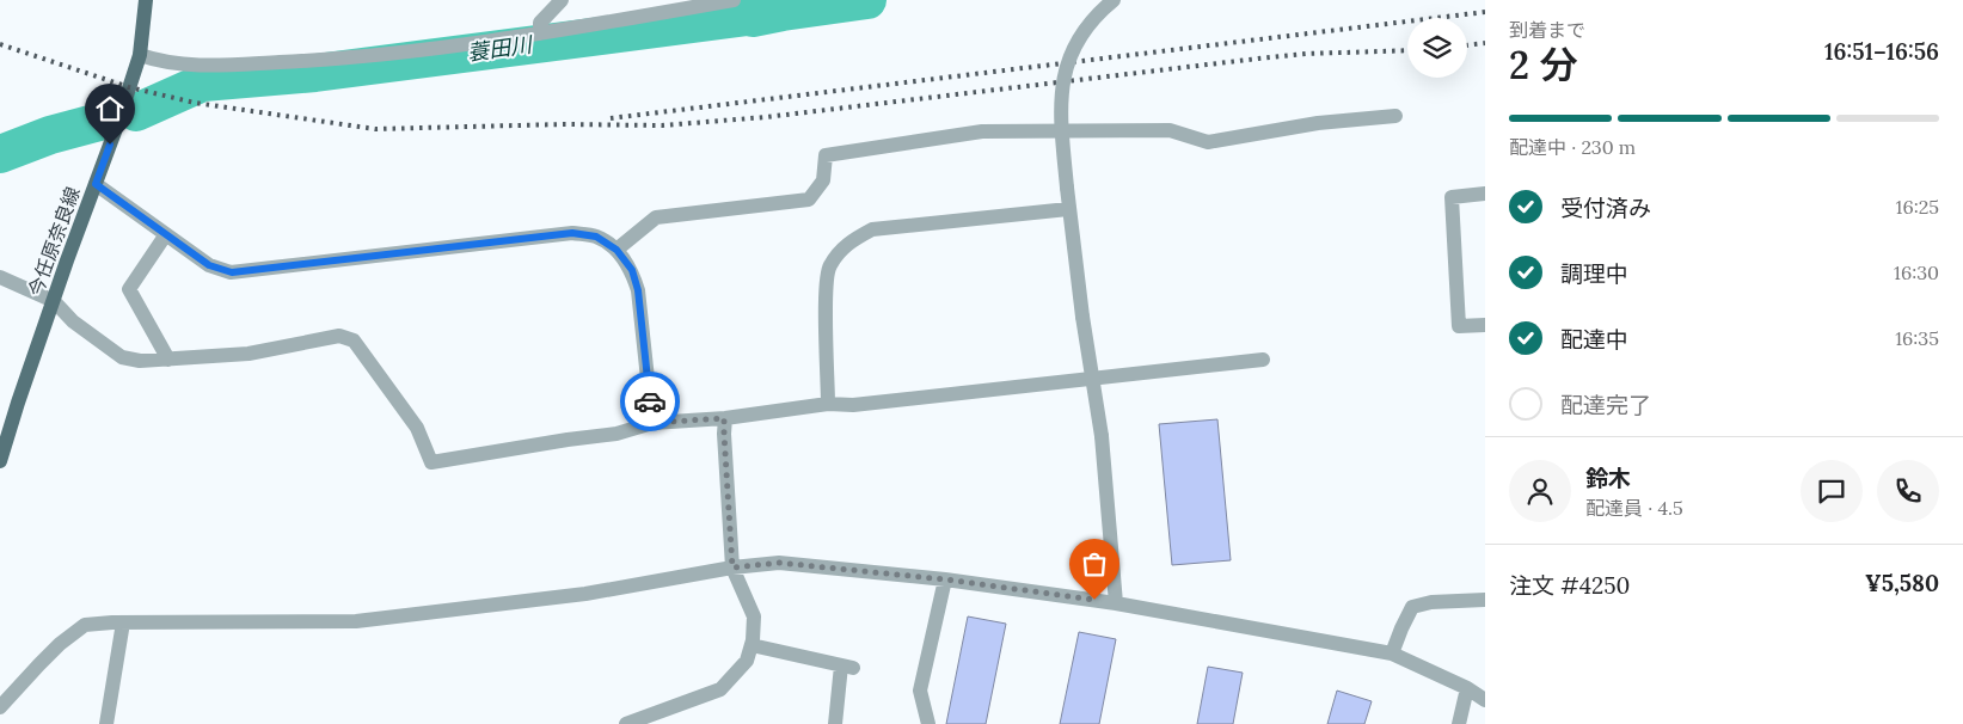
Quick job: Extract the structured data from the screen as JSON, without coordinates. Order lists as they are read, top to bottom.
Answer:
{
  "streets": {
    "main road": ["今任原奈良線"]
  },
  "water": ["蓑田川"],
  "page": {
    "heading": ["2 分", "到着まで", "16:51–16:56"],
    "panel": [
      "鈴木",
      "配達員 · 4.5",
      "注文 #4250",
      "¥5,580"
    ],
    "bar": "配達中 · 230 m",
    "list": [
      ["受付済み", "16:25"],
      ["調理中", "16:30"],
      ["配達中", "16:35"],
      "配達完了"
    ]
  }
}
